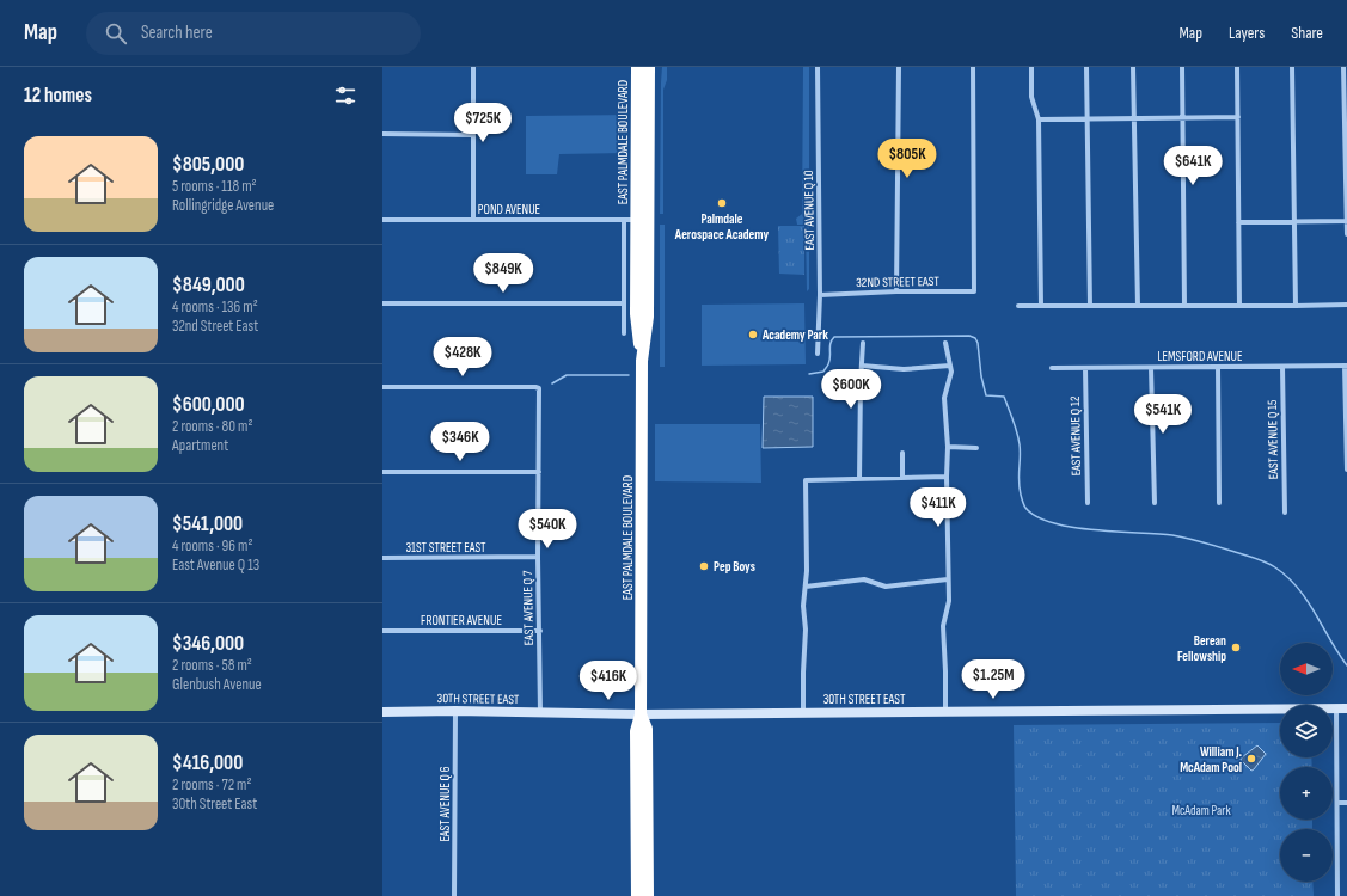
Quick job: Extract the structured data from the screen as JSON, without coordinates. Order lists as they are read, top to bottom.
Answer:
{
  "streets": {
    "highway": ["EAST PALMDALE BOULEVARD"],
    "street": [
      "POND AVENUE",
      "EAST AVENUE Q 10",
      "32ND STREET EAST",
      "LEMSFORD AVENUE",
      "EAST AVENUE Q 12",
      "EAST AVENUE Q 15",
      "31ST STREET EAST",
      "EAST AVENUE Q 7",
      "FRONTIER AVENUE",
      "30TH STREET EAST",
      "EAST AVENUE Q 6"
    ]
  },
  "crossings": [
    ["EAST PALMDALE BOULEVARD", "POND AVENUE"],
    ["EAST PALMDALE BOULEVARD", "30TH STREET EAST"],
    ["EAST AVENUE Q 10", "32ND STREET EAST"],
    ["LEMSFORD AVENUE", "EAST AVENUE Q 12"],
    ["LEMSFORD AVENUE", "EAST AVENUE Q 15"],
    ["31ST STREET EAST", "EAST AVENUE Q 7"],
    ["EAST AVENUE Q 7", "FRONTIER AVENUE"],
    ["EAST AVENUE Q 7", "30TH STREET EAST"],
    ["30TH STREET EAST", "EAST AVENUE Q 6"]
  ],
  "parks": ["McAdam Park"],
  "places": [
    "Palmdale Aerospace Academy",
    "Academy Park",
    "Pep Boys",
    "Berean Fellowship",
    "William J. McAdam Pool"
  ],
  "north": "left",
  "page": {
    "header": "Map",
    "search": "Search here",
    "nav": ["Map", "Layers", "Share"],
    "heading": "12 homes",
    "price": [
      "$725K",
      "$805K",
      "$641K",
      "$849K",
      "$428K",
      "$600K",
      "$541K",
      "$346K",
      "$411K",
      "$540K",
      "$1.25M",
      "$416K"
    ],
    "list": [
      {
        "name": "$805,000",
        "note": "5 rooms · 118 m² · Rollingridge Avenue"
      },
      {
        "name": "$849,000",
        "note": "4 rooms · 136 m² · 32nd Street East"
      },
      {
        "name": "$600,000",
        "note": "2 rooms · 80 m² · Apartment"
      },
      {
        "name": "$541,000",
        "note": "4 rooms · 96 m² · East Avenue Q 13"
      },
      {
        "name": "$346,000",
        "note": "2 rooms · 58 m² · Glenbush Avenue"
      },
      {
        "name": "$416,000",
        "note": "2 rooms · 72 m² · 30th Street East"
      }
    ],
    "map_buttons": ["+", "−"]
  }
}
